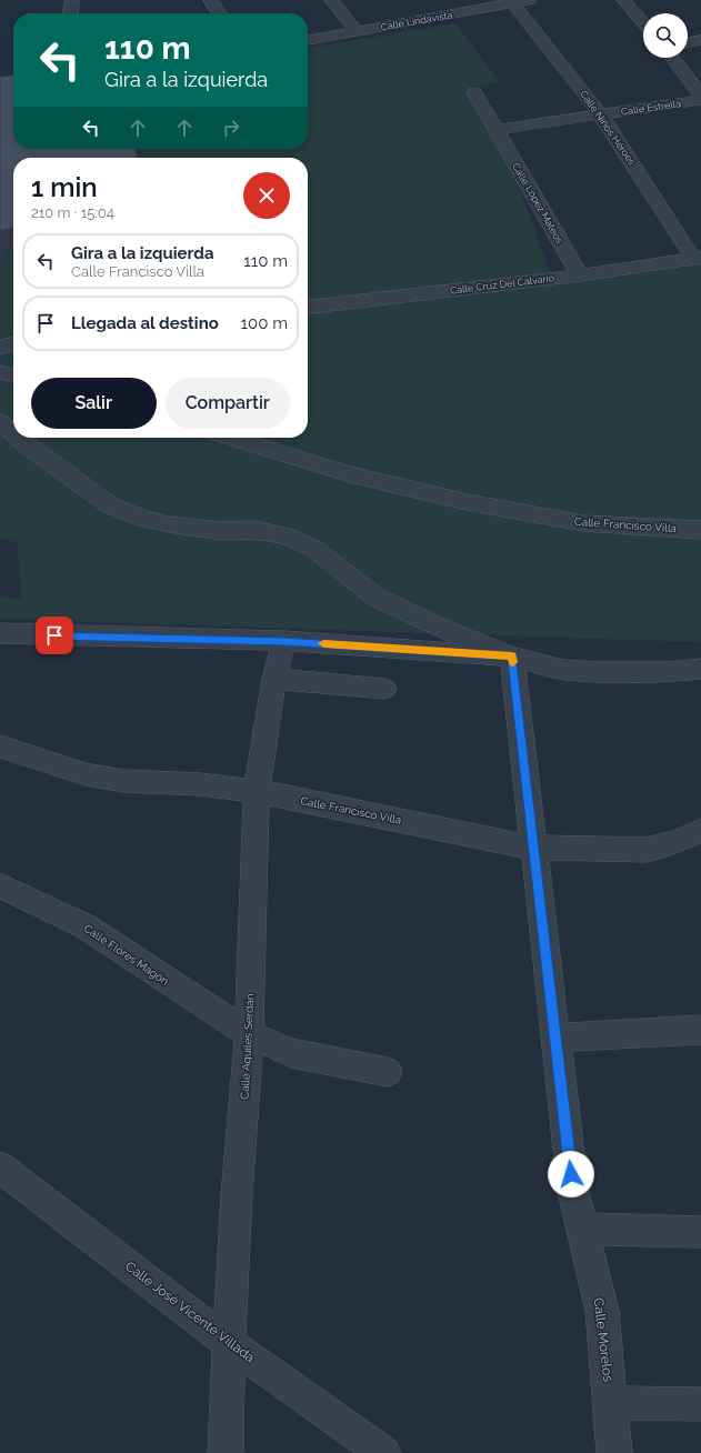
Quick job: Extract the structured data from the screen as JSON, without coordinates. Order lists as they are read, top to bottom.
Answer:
{
  "streets": {
    "street": [
      "Calle Lindavista",
      "Calle Estrella",
      "Calle Niños Héroes",
      "Calle López Mateos",
      "Calle Cruz Del Calvario",
      "Calle Francisco Villa",
      "Calle Flores Magón",
      "Calle Aquiles Serdán",
      "Calle José Vicente Villada",
      "Calle Morelos"
    ]
  },
  "crossings": [
    ["Calle Lindavista", "Calle Niños Héroes"],
    ["Calle Estrella", "Calle Niños Héroes"],
    ["Calle Estrella", "Calle López Mateos"],
    ["Calle Niños Héroes", "Calle Cruz Del Calvario"],
    ["Calle López Mateos", "Calle Cruz Del Calvario"],
    ["Calle Francisco Villa", "Calle Aquiles Serdán"],
    ["Calle Francisco Villa", "Calle Morelos"],
    ["Calle Flores Magón", "Calle Aquiles Serdán"],
    ["Calle Aquiles Serdán", "Calle José Vicente Villada"]
  ],
  "page": {
    "turn": ["110 m", "Gira a la izquierda"],
    "heading": ["1 min", "210 m · 15:04"],
    "list": [
      {
        "name": "Gira a la izquierda",
        "note": "Calle Francisco Villa",
        "value": "110 m"
      },
      {
        "name": "Llegada al destino",
        "value": "100 m"
      }
    ],
    "buttons": ["Salir", "Compartir"]
  }
}
